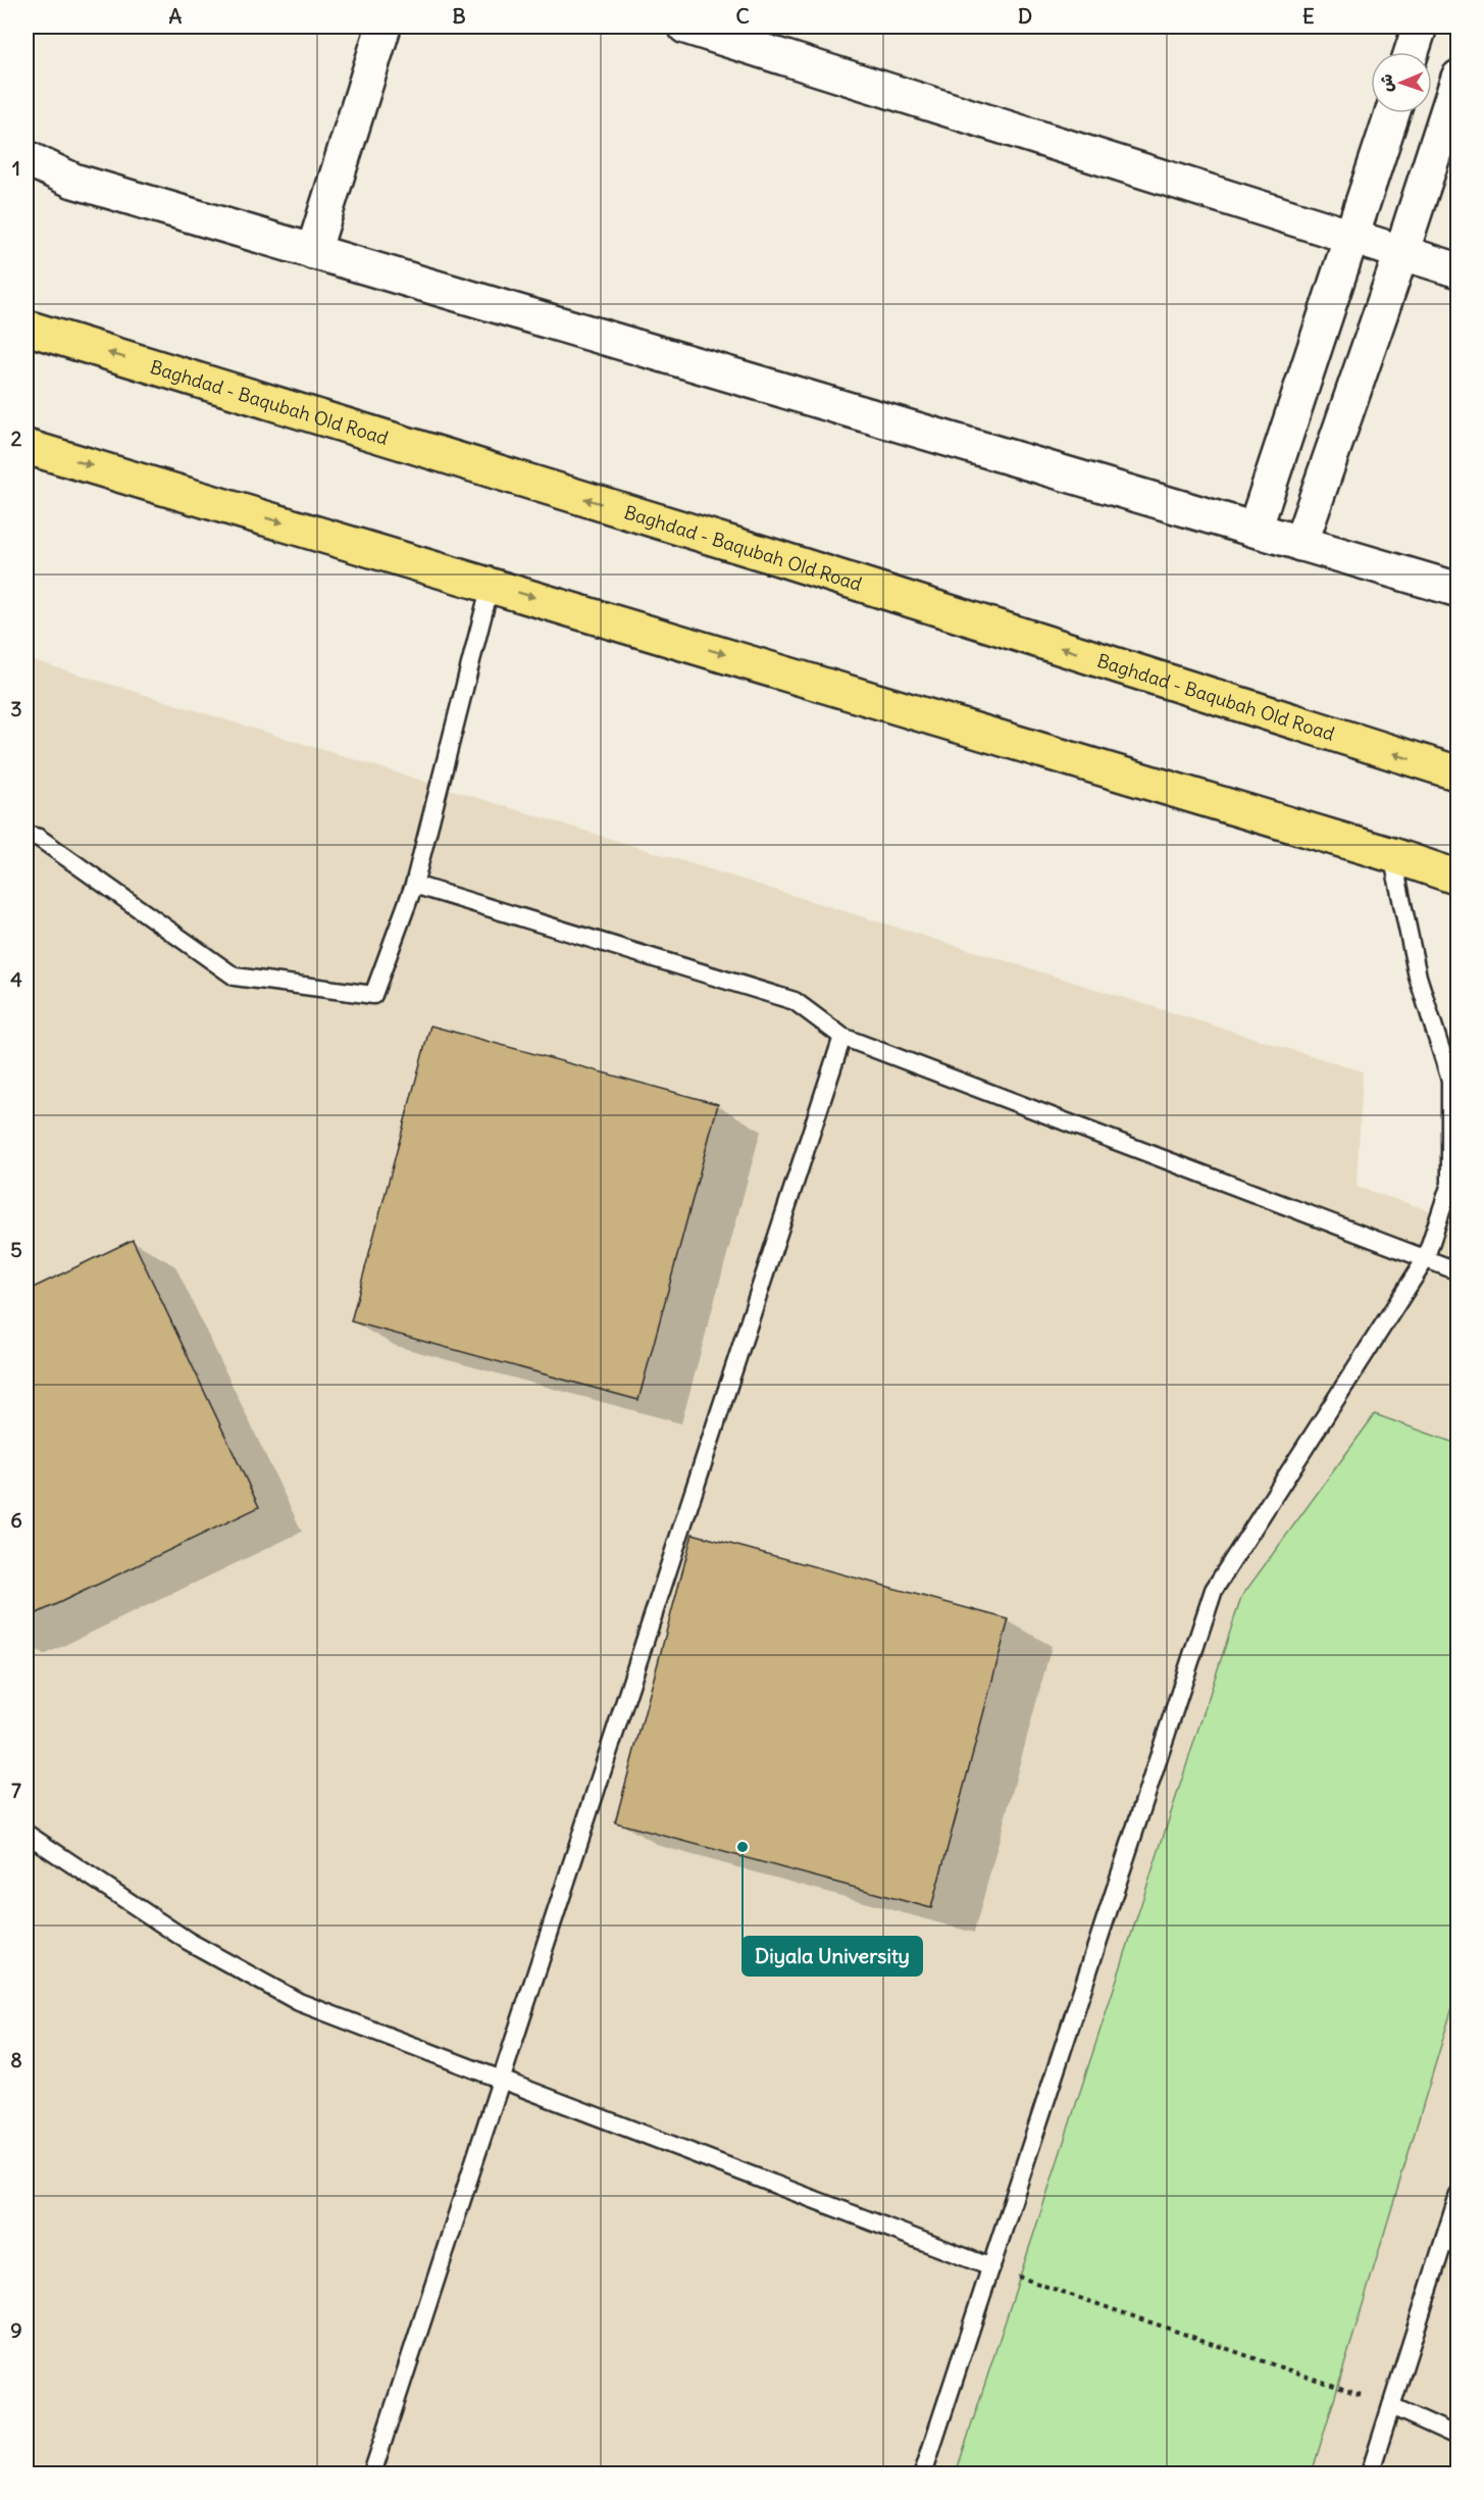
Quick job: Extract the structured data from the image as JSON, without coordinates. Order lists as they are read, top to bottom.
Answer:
{
  "streets": {
    "highway": ["Baghdad - Baqubah Old Road"]
  },
  "places": ["Diyala University"],
  "north": "left",
  "grid": {
    "columns": [
      "A",
      "B",
      "C",
      "D",
      "E"
    ],
    "rows": [
      "1",
      "2",
      "3",
      "4",
      "5",
      "6",
      "7",
      "8",
      "9"
    ]
  }
}
